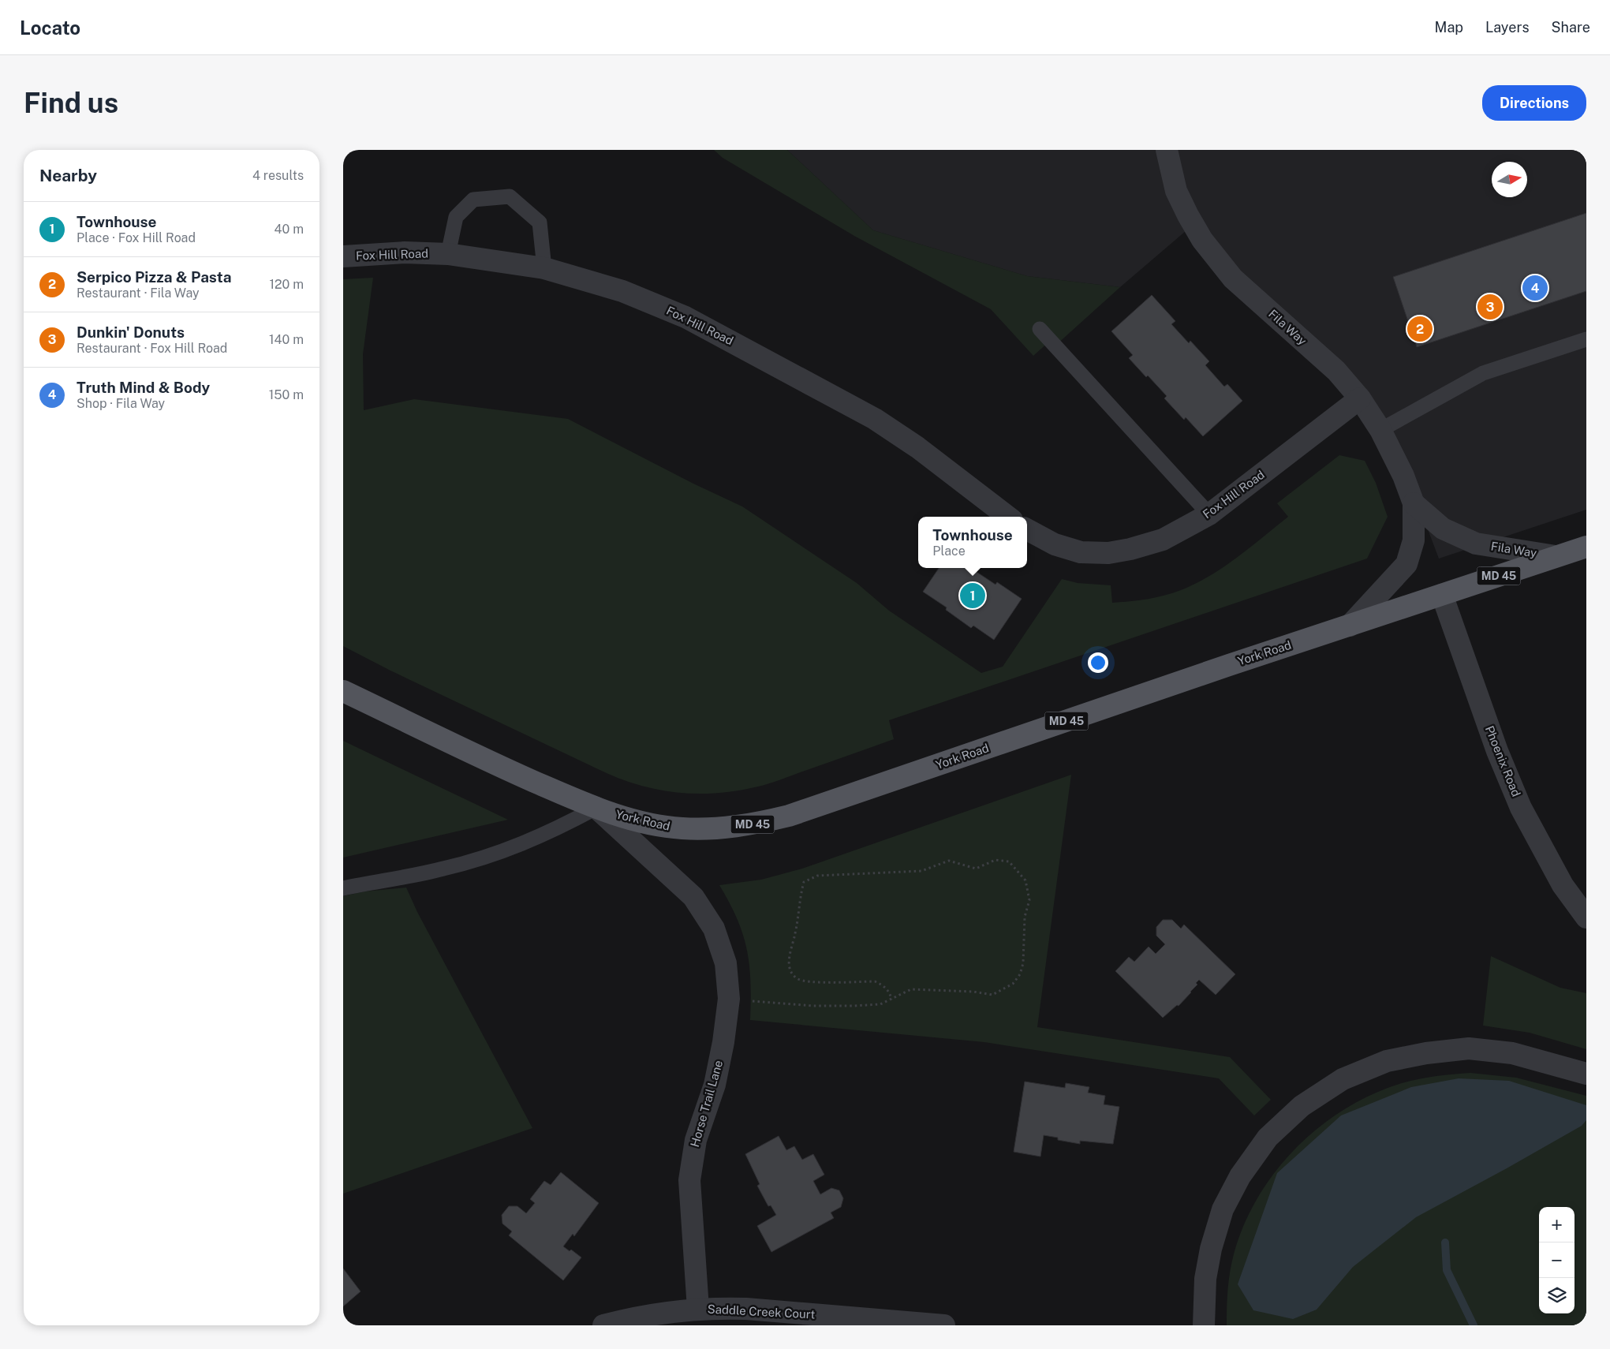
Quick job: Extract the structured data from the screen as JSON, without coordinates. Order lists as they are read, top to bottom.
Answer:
{
  "streets": {
    "main road": ["MD 45", "York Road"],
    "street": [
      "Fox Hill Road",
      "Fila Way",
      "Phoenix Road",
      "Horse Trail Lane",
      "Saddle Creek Court"
    ]
  },
  "crossings": [
    ["Fox Hill Road", "Fila Way"],
    ["Fila Way", "York Road"],
    ["York Road", "Phoenix Road"],
    ["York Road", "Horse Trail Lane"],
    ["Horse Trail Lane", "Saddle Creek Court"]
  ],
  "north": "right",
  "page": {
    "header": "Locato",
    "nav": ["Map", "Layers", "Share"],
    "buttons": "Directions",
    "title": "Find us",
    "heading": ["Nearby", "4 results"],
    "list": [
      {
        "mark": "1",
        "name": "Townhouse",
        "note": "Place · Fox Hill Road",
        "value": "40 m"
      },
      {
        "mark": "2",
        "name": "Serpico Pizza & Pasta",
        "note": "Restaurant · Fila Way",
        "value": "120 m"
      },
      {
        "mark": "3",
        "name": "Dunkin' Donuts",
        "note": "Restaurant · Fox Hill Road",
        "value": "140 m"
      },
      {
        "mark": "4",
        "name": "Truth Mind & Body",
        "note": "Shop · Fila Way",
        "value": "150 m"
      }
    ],
    "pins": [
      "4",
      "3",
      "2",
      "1"
    ],
    "popup": ["Townhouse", "Place"],
    "map_buttons": ["+", "−"]
  }
}
